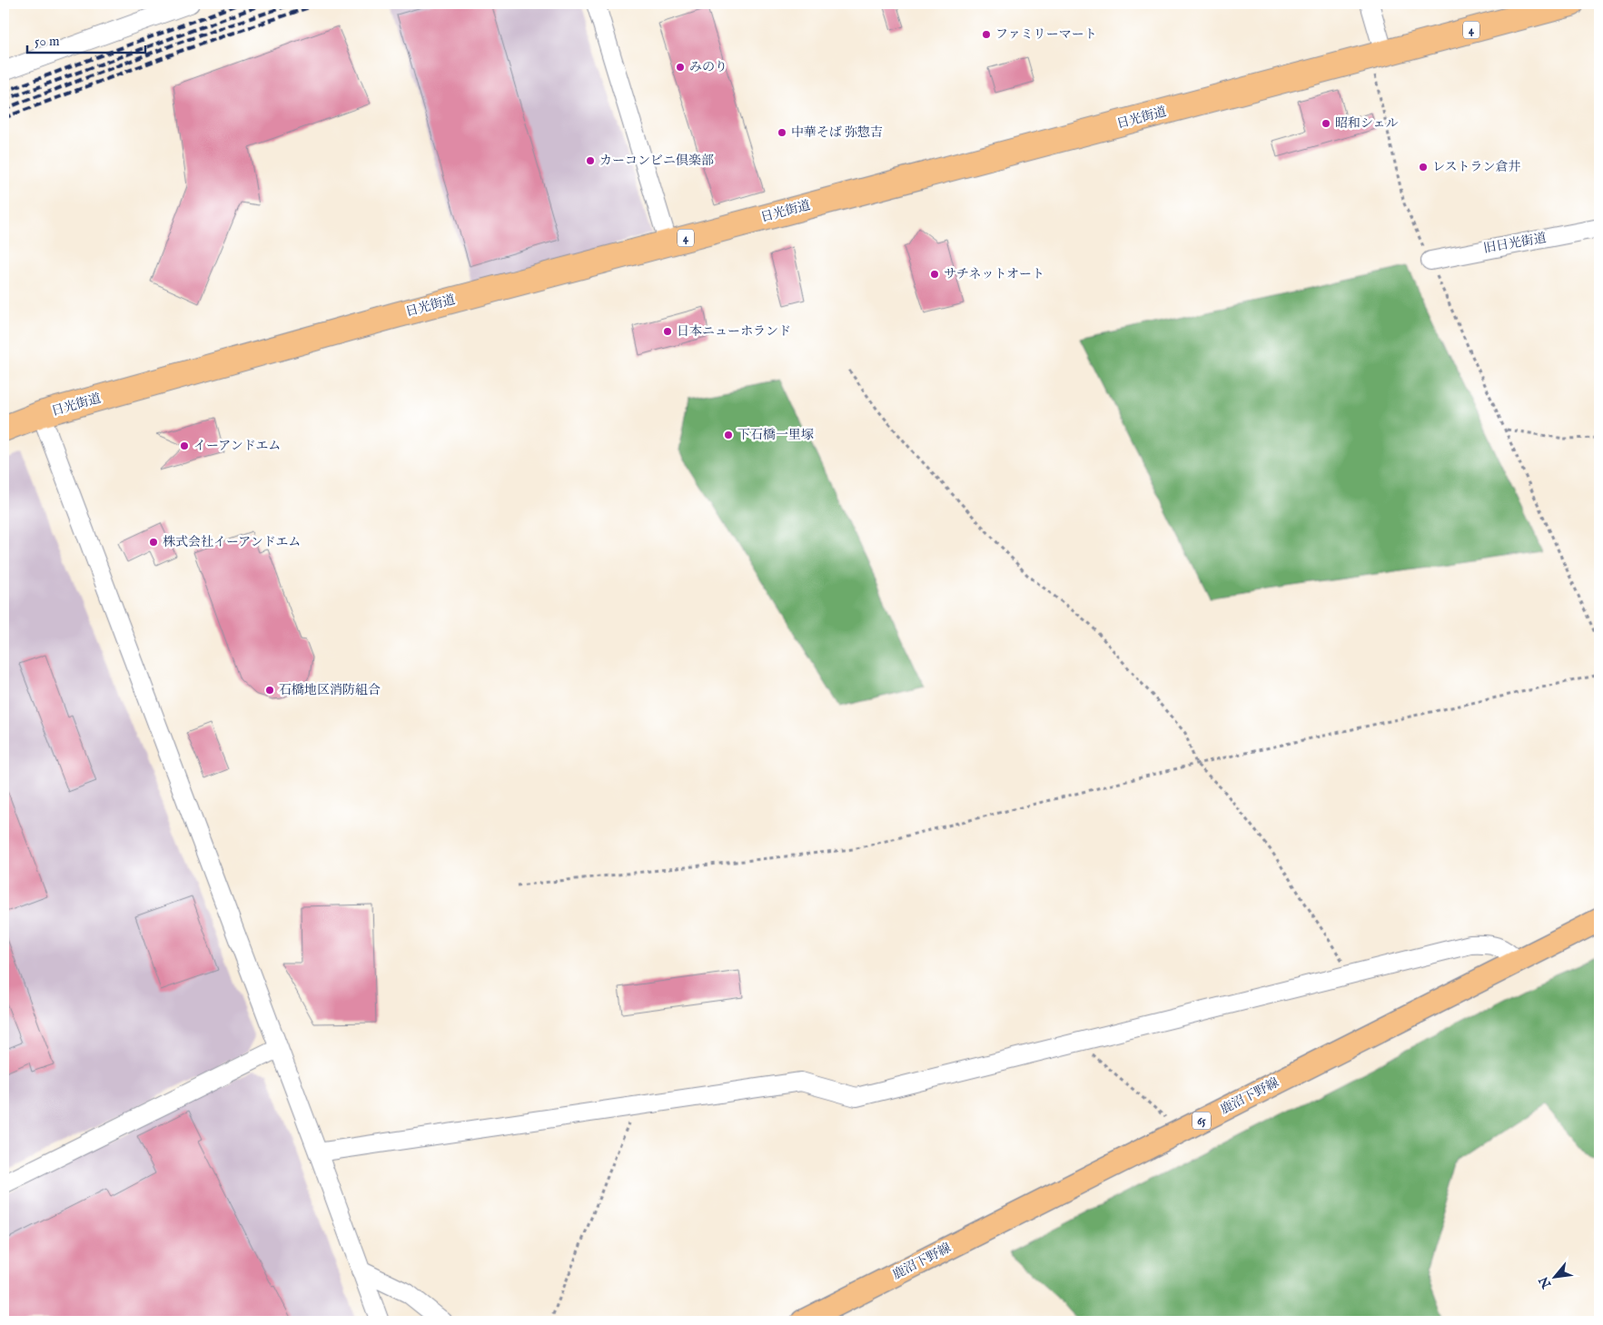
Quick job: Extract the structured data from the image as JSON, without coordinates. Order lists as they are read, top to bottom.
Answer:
{
  "streets": {
    "highway": ["4", "日光街道"],
    "main road": ["鹿沼下野線", "65"],
    "street": ["旧日光街道"]
  },
  "places": [
    "ファミリーマート",
    "みのり",
    "昭和シェル",
    "中華そば 弥惣吉",
    "カーコンビニ倶楽部",
    "レストラン倉井",
    "サチネットオート",
    "日本ニューホランド",
    "下石橋一里塚",
    "イーアンドエム",
    "株式会社イーアンドエム",
    "石橋地区消防組合"
  ],
  "scale_bar": "50 m",
  "north": "bottom left"
}
